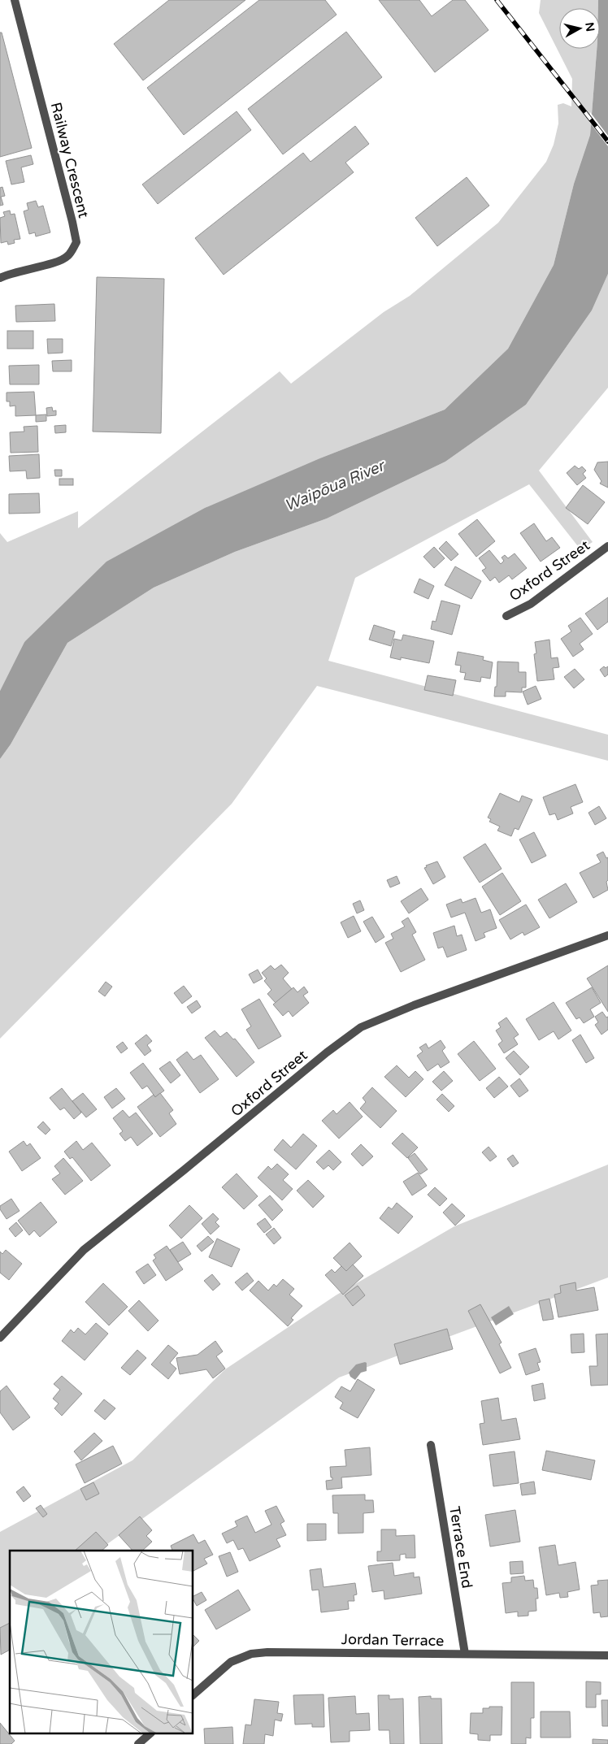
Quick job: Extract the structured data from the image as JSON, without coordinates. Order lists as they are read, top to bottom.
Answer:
{
  "streets": {
    "street": [
      "Railway Crescent",
      "Oxford Street",
      "Terrace End",
      "Jordan Terrace"
    ]
  },
  "crossings": [
    ["Terrace End", "Jordan Terrace"]
  ],
  "water": ["Waipōua River"],
  "north": "right"
}
